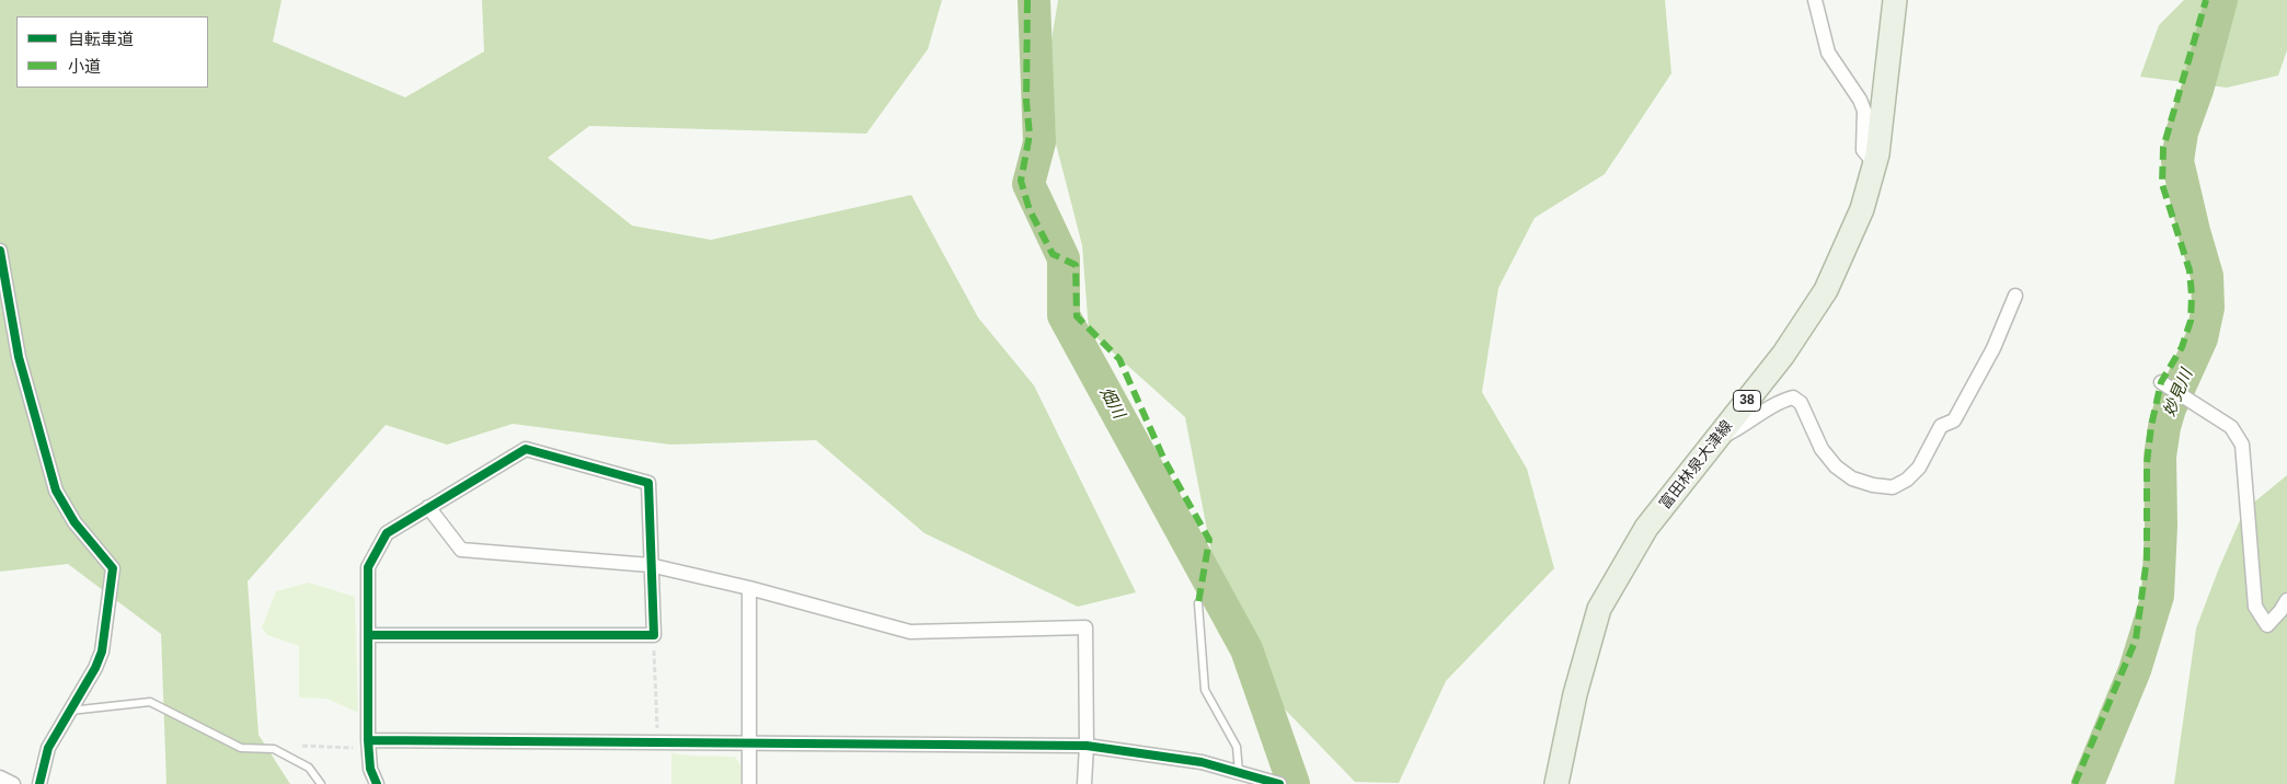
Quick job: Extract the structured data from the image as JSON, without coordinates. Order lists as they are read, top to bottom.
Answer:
{
  "streets": {
    "main road": ["38", "富田林泉大津線"]
  },
  "water": ["妙見川", "畑川"],
  "legend": ["自転車道", "小道"]
}
